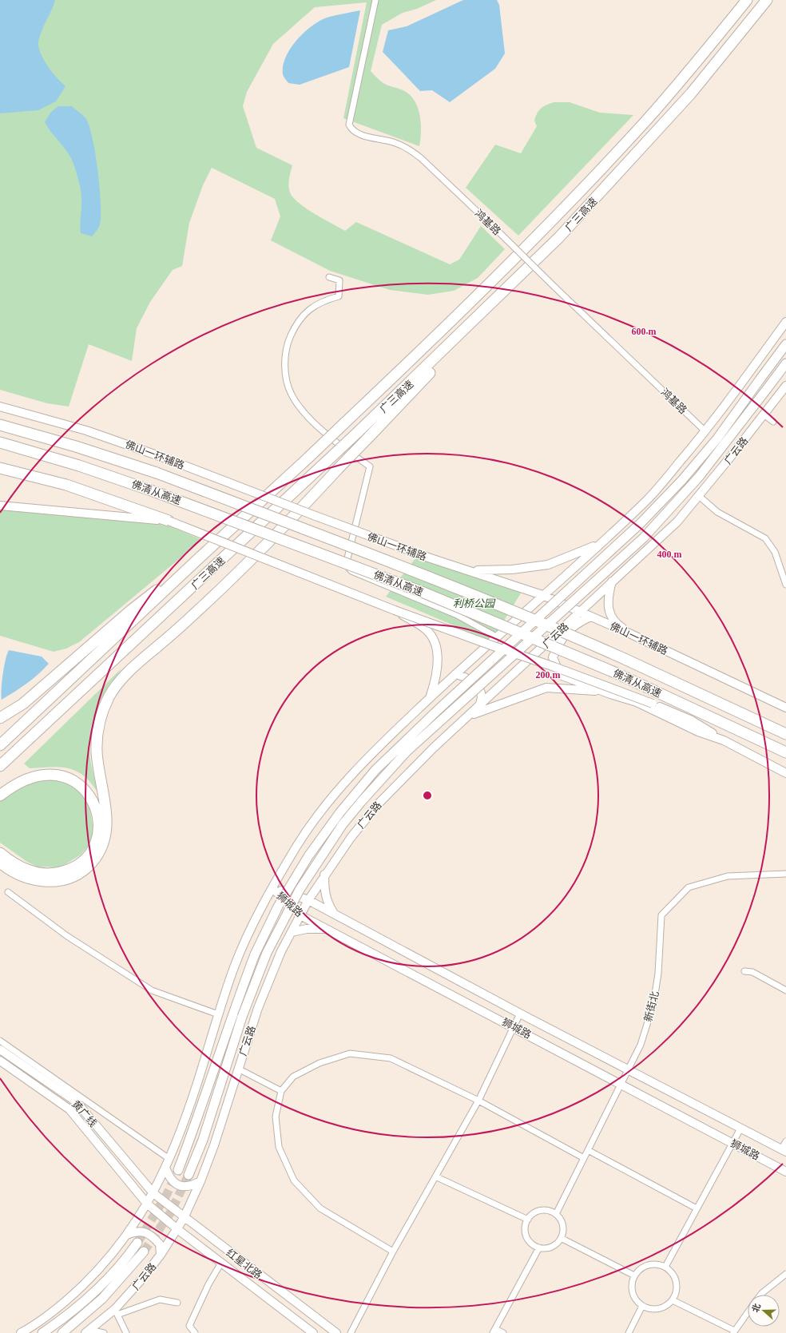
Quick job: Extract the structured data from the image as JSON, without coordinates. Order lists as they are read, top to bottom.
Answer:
{
  "streets": {
    "highway": ["广三高速", "佛清从高速"],
    "main road": [
      "广云路",
      "佛山一环辅路",
      "狮城路",
      "黄广线",
      "红星北路"
    ],
    "street": ["鸿基路", "新街北"]
  },
  "crossings": [
    ["广云路", "佛山一环辅路"],
    ["广云路", "狮城路"],
    ["广云路", "红星北路"],
    ["狮城路", "新街北"],
    ["黄广线", "红星北路"]
  ],
  "parks": ["利桥公园"],
  "north": "left",
  "rings": ["600 m", "400 m", "200 m"]
}
